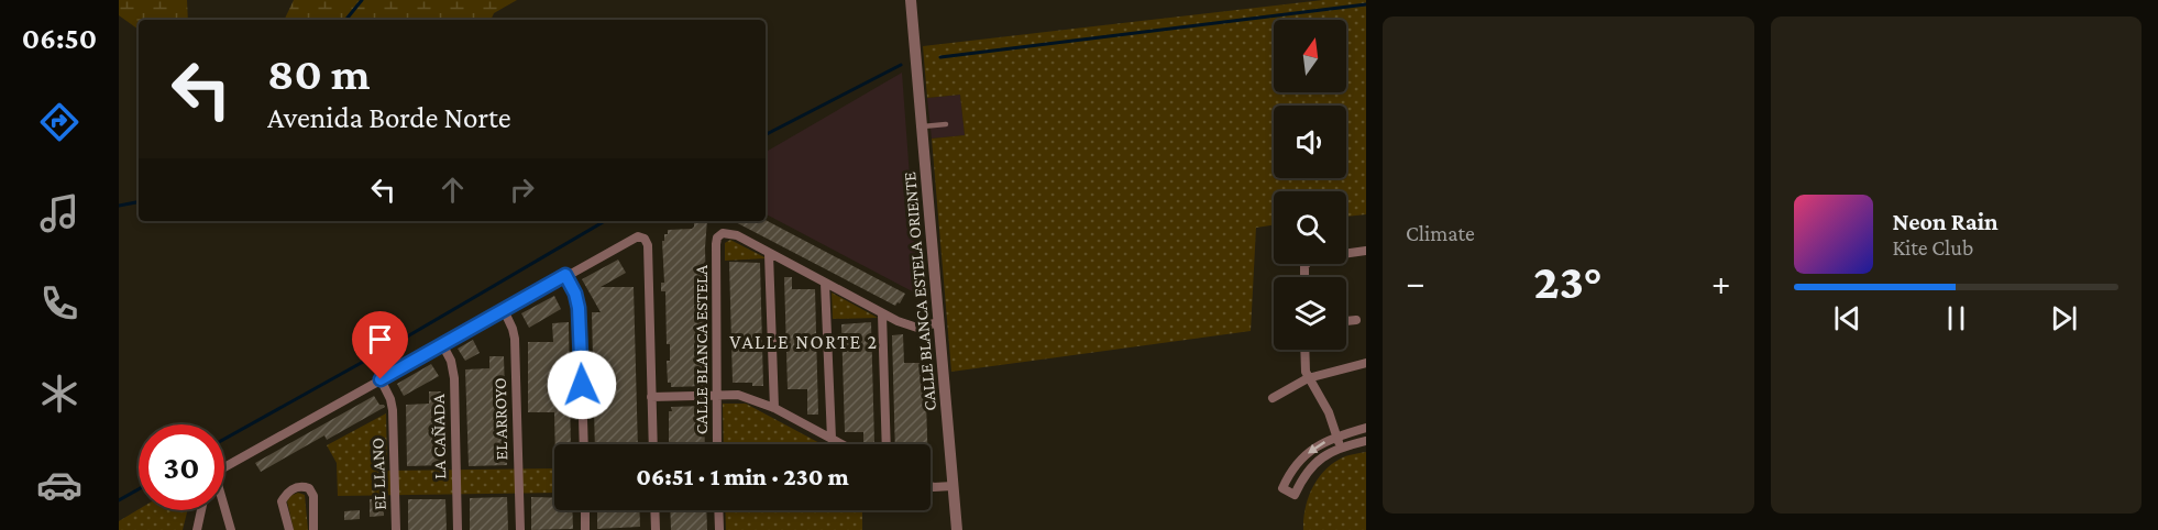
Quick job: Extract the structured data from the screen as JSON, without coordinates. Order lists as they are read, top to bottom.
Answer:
{
  "streets": {
    "street": [
      "CALLE BLANCA ESTELA ORIENTE",
      "CALLE BLANCA ESTELA",
      "EL ARROYO",
      "LA CAÑADA",
      "EL LLANO"
    ]
  },
  "districts": ["VALLE NORTE 2"],
  "north": "top",
  "page": {
    "tabs": "06:50",
    "tile": "Climate",
    "turn": ["80 m", "Avenida Borde Norte"],
    "song": ["Neon Rain", "Kite Club"],
    "heat": ["−", "23°", "+"],
    "limit": "30",
    "trip": "06:51 · 1 min · 230 m"
  }
}
